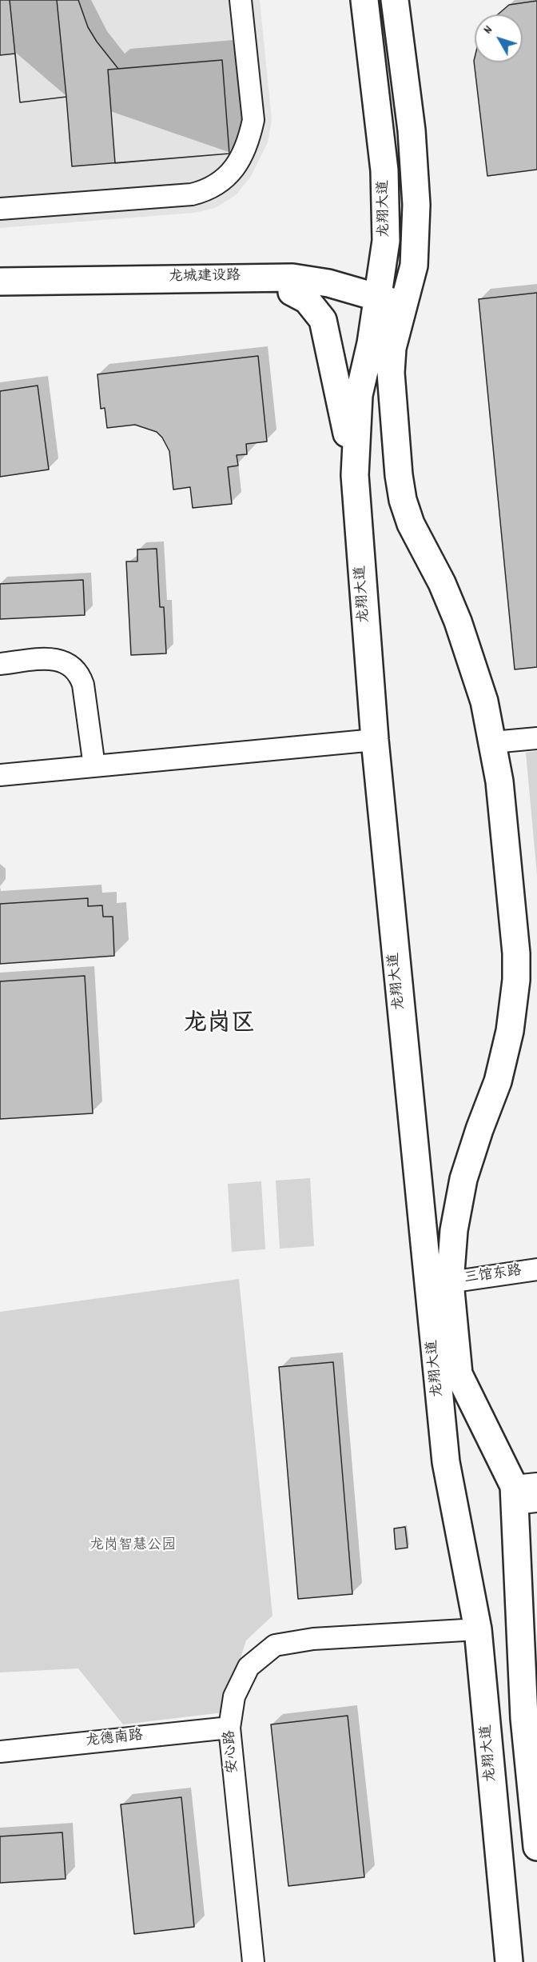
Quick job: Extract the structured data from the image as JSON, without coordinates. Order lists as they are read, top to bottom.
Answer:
{
  "streets": {
    "main road": ["龙翔大道", "龙城建设路"],
    "street": ["三馆东路", "龙德南路", "安心路"]
  },
  "crossings": [
    ["龙翔大道", "龙城建设路"],
    ["龙翔大道", "三馆东路"],
    ["龙翔大道", "安心路"],
    ["龙德南路", "安心路"]
  ],
  "districts": ["龙岗区"],
  "parks": ["龙岗智慧公园"],
  "north": "top left"
}
